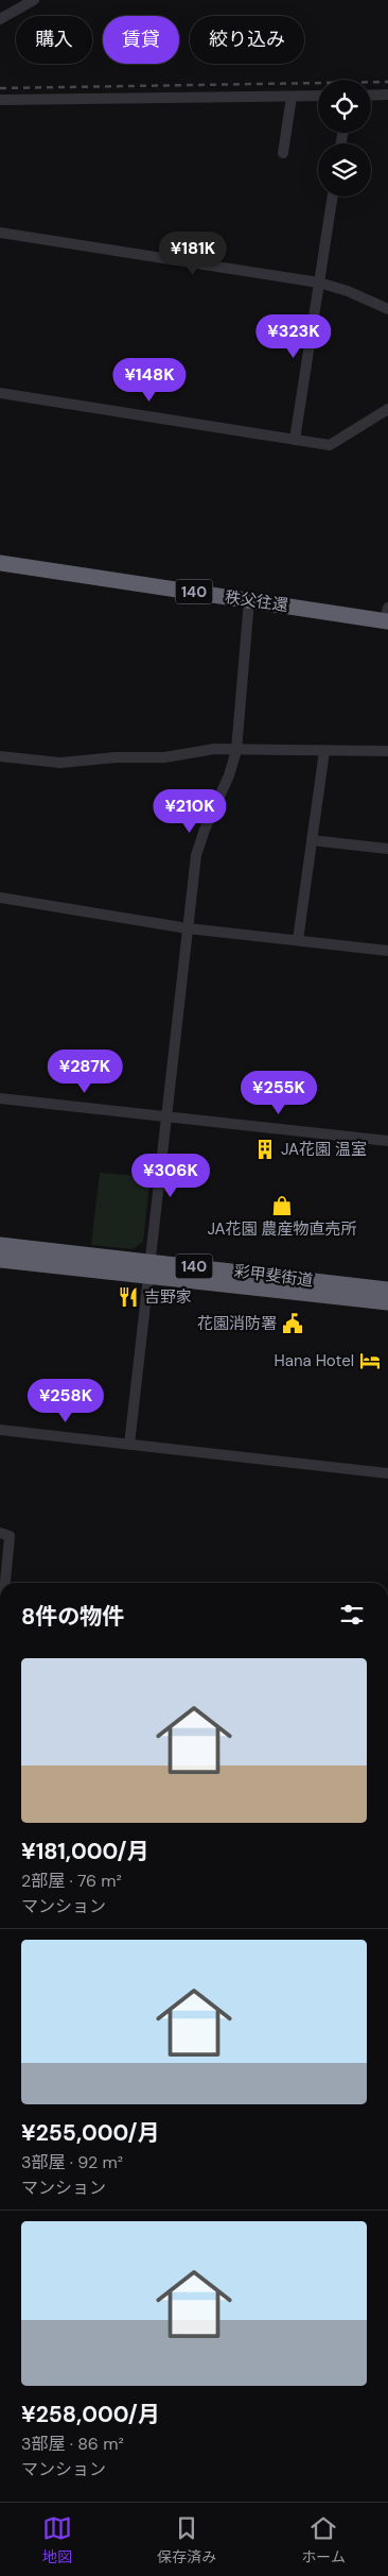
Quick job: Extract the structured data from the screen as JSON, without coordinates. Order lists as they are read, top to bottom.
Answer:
{
  "streets": {
    "highway": ["140", "秩父往還", "彩甲斐街道"]
  },
  "places": {
    "building": ["JA花園 温室"],
    "shop": ["JA花園 農産物直売所"],
    "restaurant": ["吉野家"],
    "public building": ["花園消防署"],
    "hotel": ["Hana Hotel"]
  },
  "page": {
    "chip": ["購入", "賃貸", "絞り込み"],
    "price": [
      "¥181K",
      "¥323K",
      "¥148K",
      "¥210K",
      "¥287K",
      "¥255K",
      "¥306K",
      "¥258K"
    ],
    "heading": "8件の物件",
    "list": [
      {
        "name": "¥181,000/月",
        "note": "2部屋 · 76 m² · マンション"
      },
      {
        "name": "¥255,000/月",
        "note": "3部屋 · 92 m² · マンション"
      },
      {
        "name": "¥258,000/月",
        "note": "3部屋 · 86 m² · マンション"
      }
    ],
    "tabs": ["地図", "保存済み", "ホーム"]
  }
}
